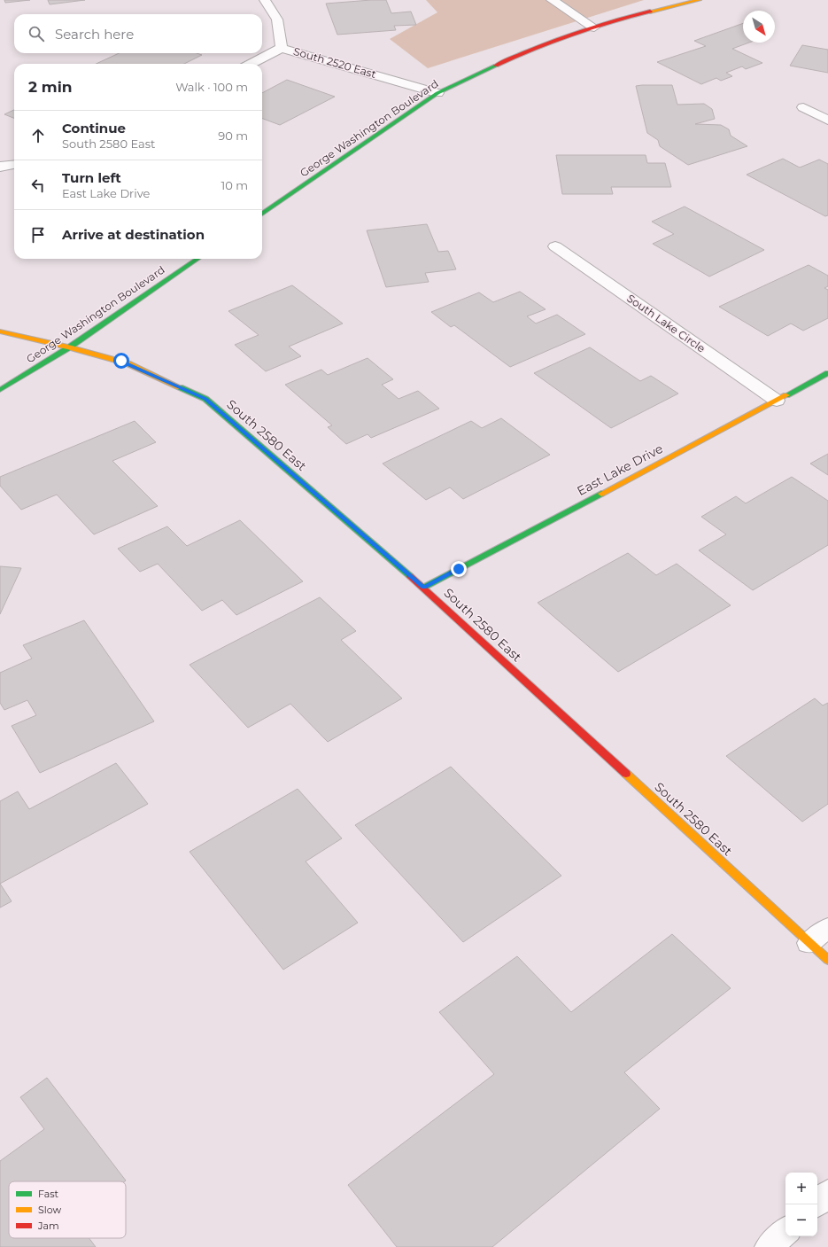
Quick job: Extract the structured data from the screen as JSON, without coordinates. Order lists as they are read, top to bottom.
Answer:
{
  "streets": {
    "street": [
      "South 2520 East",
      "George Washington Boulevard",
      "South Lake Circle",
      "South 2580 East",
      "East Lake Drive"
    ]
  },
  "crossings": [
    ["South 2520 East", "George Washington Boulevard"],
    ["George Washington Boulevard", "South 2580 East"],
    ["South Lake Circle", "East Lake Drive"],
    ["South 2580 East", "East Lake Drive"]
  ],
  "legend": ["Fast", "Slow", "Jam"],
  "north": "bottom right",
  "page": {
    "search": "Search here",
    "heading": ["2 min", "Walk · 100 m"],
    "list": [
      ["Continue", "South 2580 East", "90 m"],
      ["Turn left", "East Lake Drive", "10 m"],
      "Arrive at destination"
    ],
    "map_buttons": ["+", "−"]
  }
}
